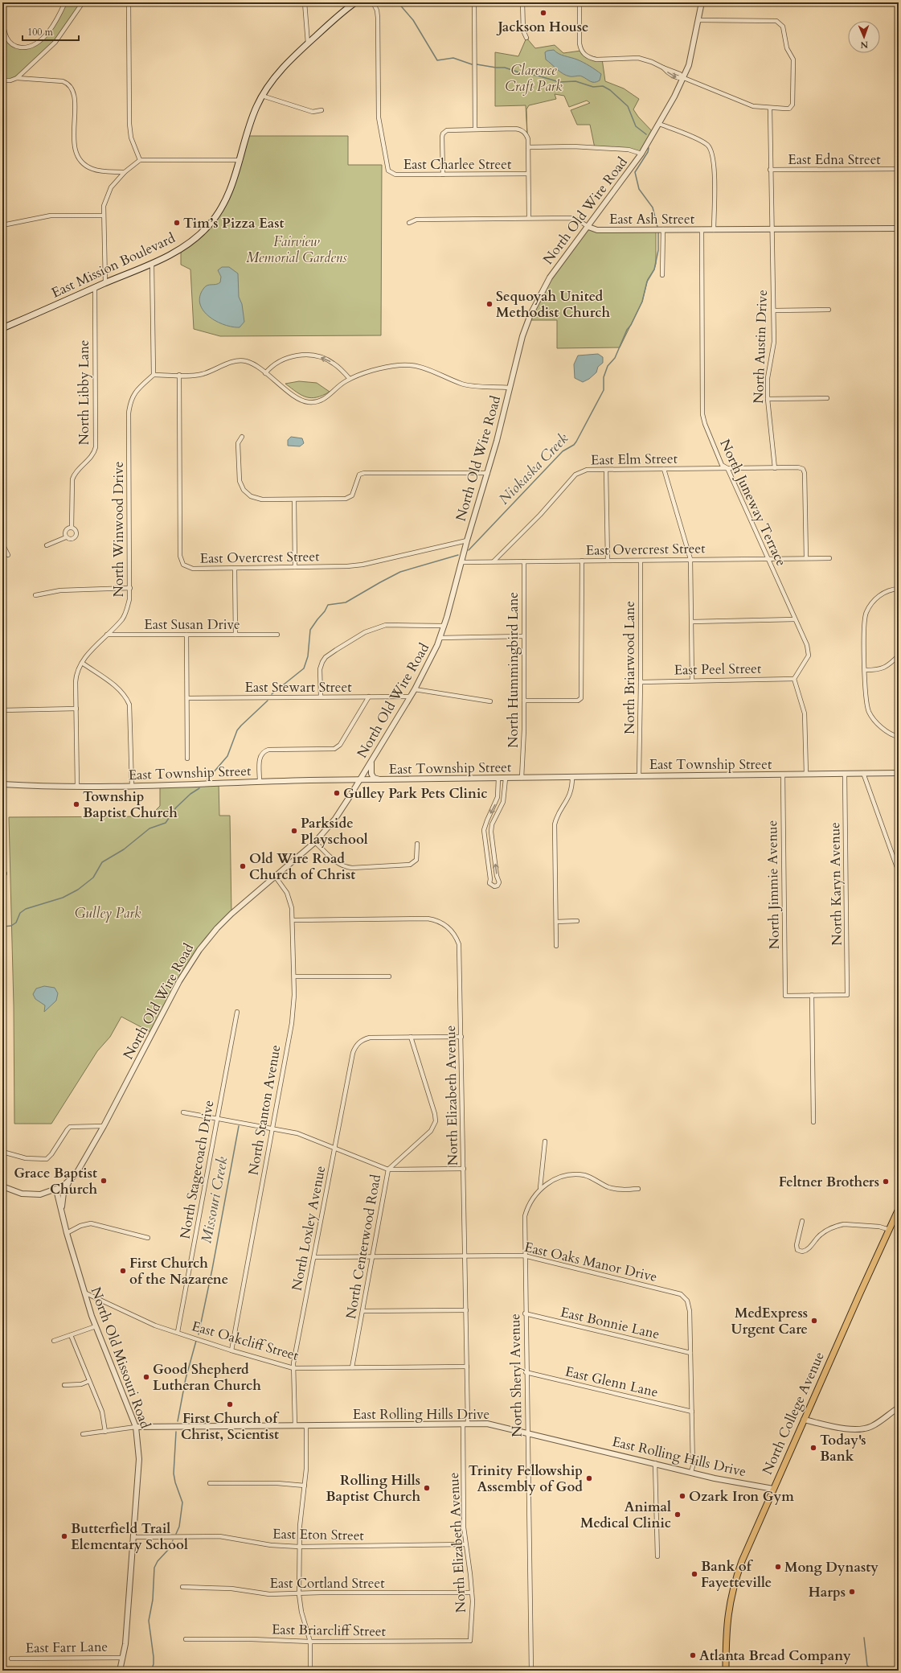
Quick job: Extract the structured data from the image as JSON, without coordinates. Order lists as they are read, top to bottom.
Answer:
{
  "streets": {
    "main road": ["East Mission Boulevard", "North College Avenue"],
    "street": [
      "East Edna Street",
      "East Charlee Street",
      "North Old Wire Road",
      "East Ash Street",
      "North Austin Drive",
      "North Libby Lane",
      "East Elm Street",
      "North Juneway Terrace",
      "North Winwood Drive",
      "East Overcrest Street",
      "East Susan Drive",
      "North Briarwood Lane",
      "East Peel Street",
      "North Hummingbird Lane",
      "East Stewart Street",
      "East Township Street",
      "North Karyn Avenue",
      "North Jimmie Avenue",
      "North Elizabeth Avenue",
      "North Stanton Avenue",
      "North Stagecoach Drive",
      "North Loxley Avenue",
      "North Centerwood Road",
      "East Oaks Manor Drive",
      "East Bonnie Lane",
      "East Oakcliff Street",
      "North Old Missouri Road",
      "North Sheryl Avenue",
      "East Glenn Lane",
      "East Rolling Hills Drive",
      "East Eton Street",
      "East Cortland Street",
      "East Briarcliff Street",
      "East Farr Lane"
    ]
  },
  "crossings": [
    ["East Edna Street", "North Austin Drive"],
    ["North Old Wire Road", "East Ash Street"],
    ["North Old Wire Road", "East Overcrest Street"],
    ["North Old Wire Road", "East Stewart Street"],
    ["North Old Wire Road", "East Township Street"],
    ["North Old Wire Road", "North Stanton Avenue"],
    ["North Old Wire Road", "North Old Missouri Road"],
    ["East Ash Street", "North Austin Drive"],
    ["East Ash Street", "North Juneway Terrace"],
    ["East Mission Boulevard", "North Libby Lane"],
    ["North Austin Drive", "East Elm Street"],
    ["East Elm Street", "North Juneway Terrace"],
    ["East Elm Street", "East Overcrest Street"],
    ["North Juneway Terrace", "East Overcrest Street"],
    ["North Juneway Terrace", "East Peel Street"],
    ["North Winwood Drive", "East Susan Drive"],
    ["North Winwood Drive", "East Township Street"],
    ["East Overcrest Street", "North Briarwood Lane"],
    ["East Overcrest Street", "North Hummingbird Lane"],
    ["North Briarwood Lane", "East Peel Street"],
    ["North Briarwood Lane", "East Township Street"],
    ["North Hummingbird Lane", "East Township Street"],
    ["East Township Street", "North Karyn Avenue"],
    ["East Township Street", "North Jimmie Avenue"],
    ["North Karyn Avenue", "North Jimmie Avenue"],
    ["North Elizabeth Avenue", "North Stanton Avenue"],
    ["North Elizabeth Avenue", "East Oaks Manor Drive"],
    ["North Elizabeth Avenue", "East Oakcliff Street"],
    ["North Elizabeth Avenue", "East Rolling Hills Drive"],
    ["North Elizabeth Avenue", "East Eton Street"],
    ["North Elizabeth Avenue", "East Cortland Street"],
    ["North Elizabeth Avenue", "East Briarcliff Street"],
    ["North Stanton Avenue", "East Oakcliff Street"],
    ["North Stagecoach Drive", "East Oakcliff Street"],
    ["North Loxley Avenue", "North Centerwood Road"],
    ["North Loxley Avenue", "East Oaks Manor Drive"],
    ["North Loxley Avenue", "East Oakcliff Street"],
    ["North Loxley Avenue", "East Rolling Hills Drive"],
    ["North Centerwood Road", "East Oaks Manor Drive"],
    ["North Centerwood Road", "East Oakcliff Street"],
    ["East Oaks Manor Drive", "East Bonnie Lane"],
    ["East Oaks Manor Drive", "North Sheryl Avenue"],
    ["East Oaks Manor Drive", "East Glenn Lane"],
    ["East Oaks Manor Drive", "East Rolling Hills Drive"],
    ["East Bonnie Lane", "North Sheryl Avenue"],
    ["East Oakcliff Street", "North Old Missouri Road"],
    ["North Old Missouri Road", "East Rolling Hills Drive"],
    ["North Old Missouri Road", "East Eton Street"],
    ["North Old Missouri Road", "East Farr Lane"],
    ["North Sheryl Avenue", "East Glenn Lane"],
    ["North Sheryl Avenue", "East Rolling Hills Drive"],
    ["North College Avenue", "East Rolling Hills Drive"]
  ],
  "water": ["Niokaska Creek", "Missouri Creek"],
  "parks": ["Clarence Craft Park", "Fairview Memorial Gardens", "Gulley Park"],
  "places": [
    "Jackson House",
    "Tim’s Pizza East",
    "Sequoyah United Methodist Church",
    "Gulley Park Pets Clinic",
    "Township Baptist Church",
    "Parkside Playschool",
    "Old Wire Road Church of Christ",
    "Grace Baptist Church",
    "Feltner Brothers",
    "First Church of the Nazarene",
    "MedExpress Urgent Care",
    "Good Shepherd Lutheran Church",
    "First Church of Christ, Scientist",
    "Today's Bank",
    "Trinity Fellowship Assembly of God",
    "Rolling Hills Baptist Church",
    "Ozark Iron Gym",
    "Animal Medical Clinic",
    "Butterfield Trail Elementary School",
    "Mong Dynasty",
    "Bank of Fayetteville",
    "Harps",
    "Atlanta Bread Company"
  ],
  "scale_bar": "100 m",
  "north": "bottom"
}
